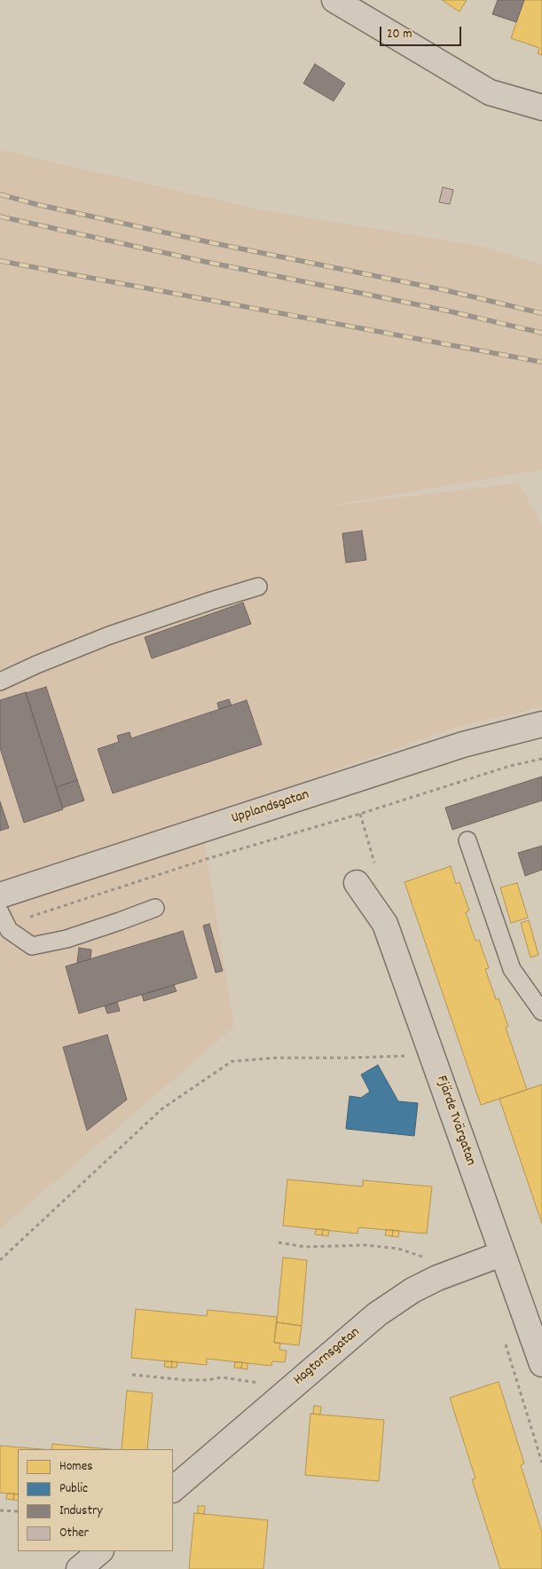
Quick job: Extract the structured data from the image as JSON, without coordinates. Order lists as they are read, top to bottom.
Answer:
{
  "streets": {
    "street": ["Upplandsgatan", "Fjärde Tvärgatan", "Hagtornsgatan"]
  },
  "crossings": [
    ["Fjärde Tvärgatan", "Hagtornsgatan"]
  ],
  "legend": [
    "Homes",
    "Public",
    "Industry",
    "Other"
  ],
  "scale_bar": "20 m"
}
